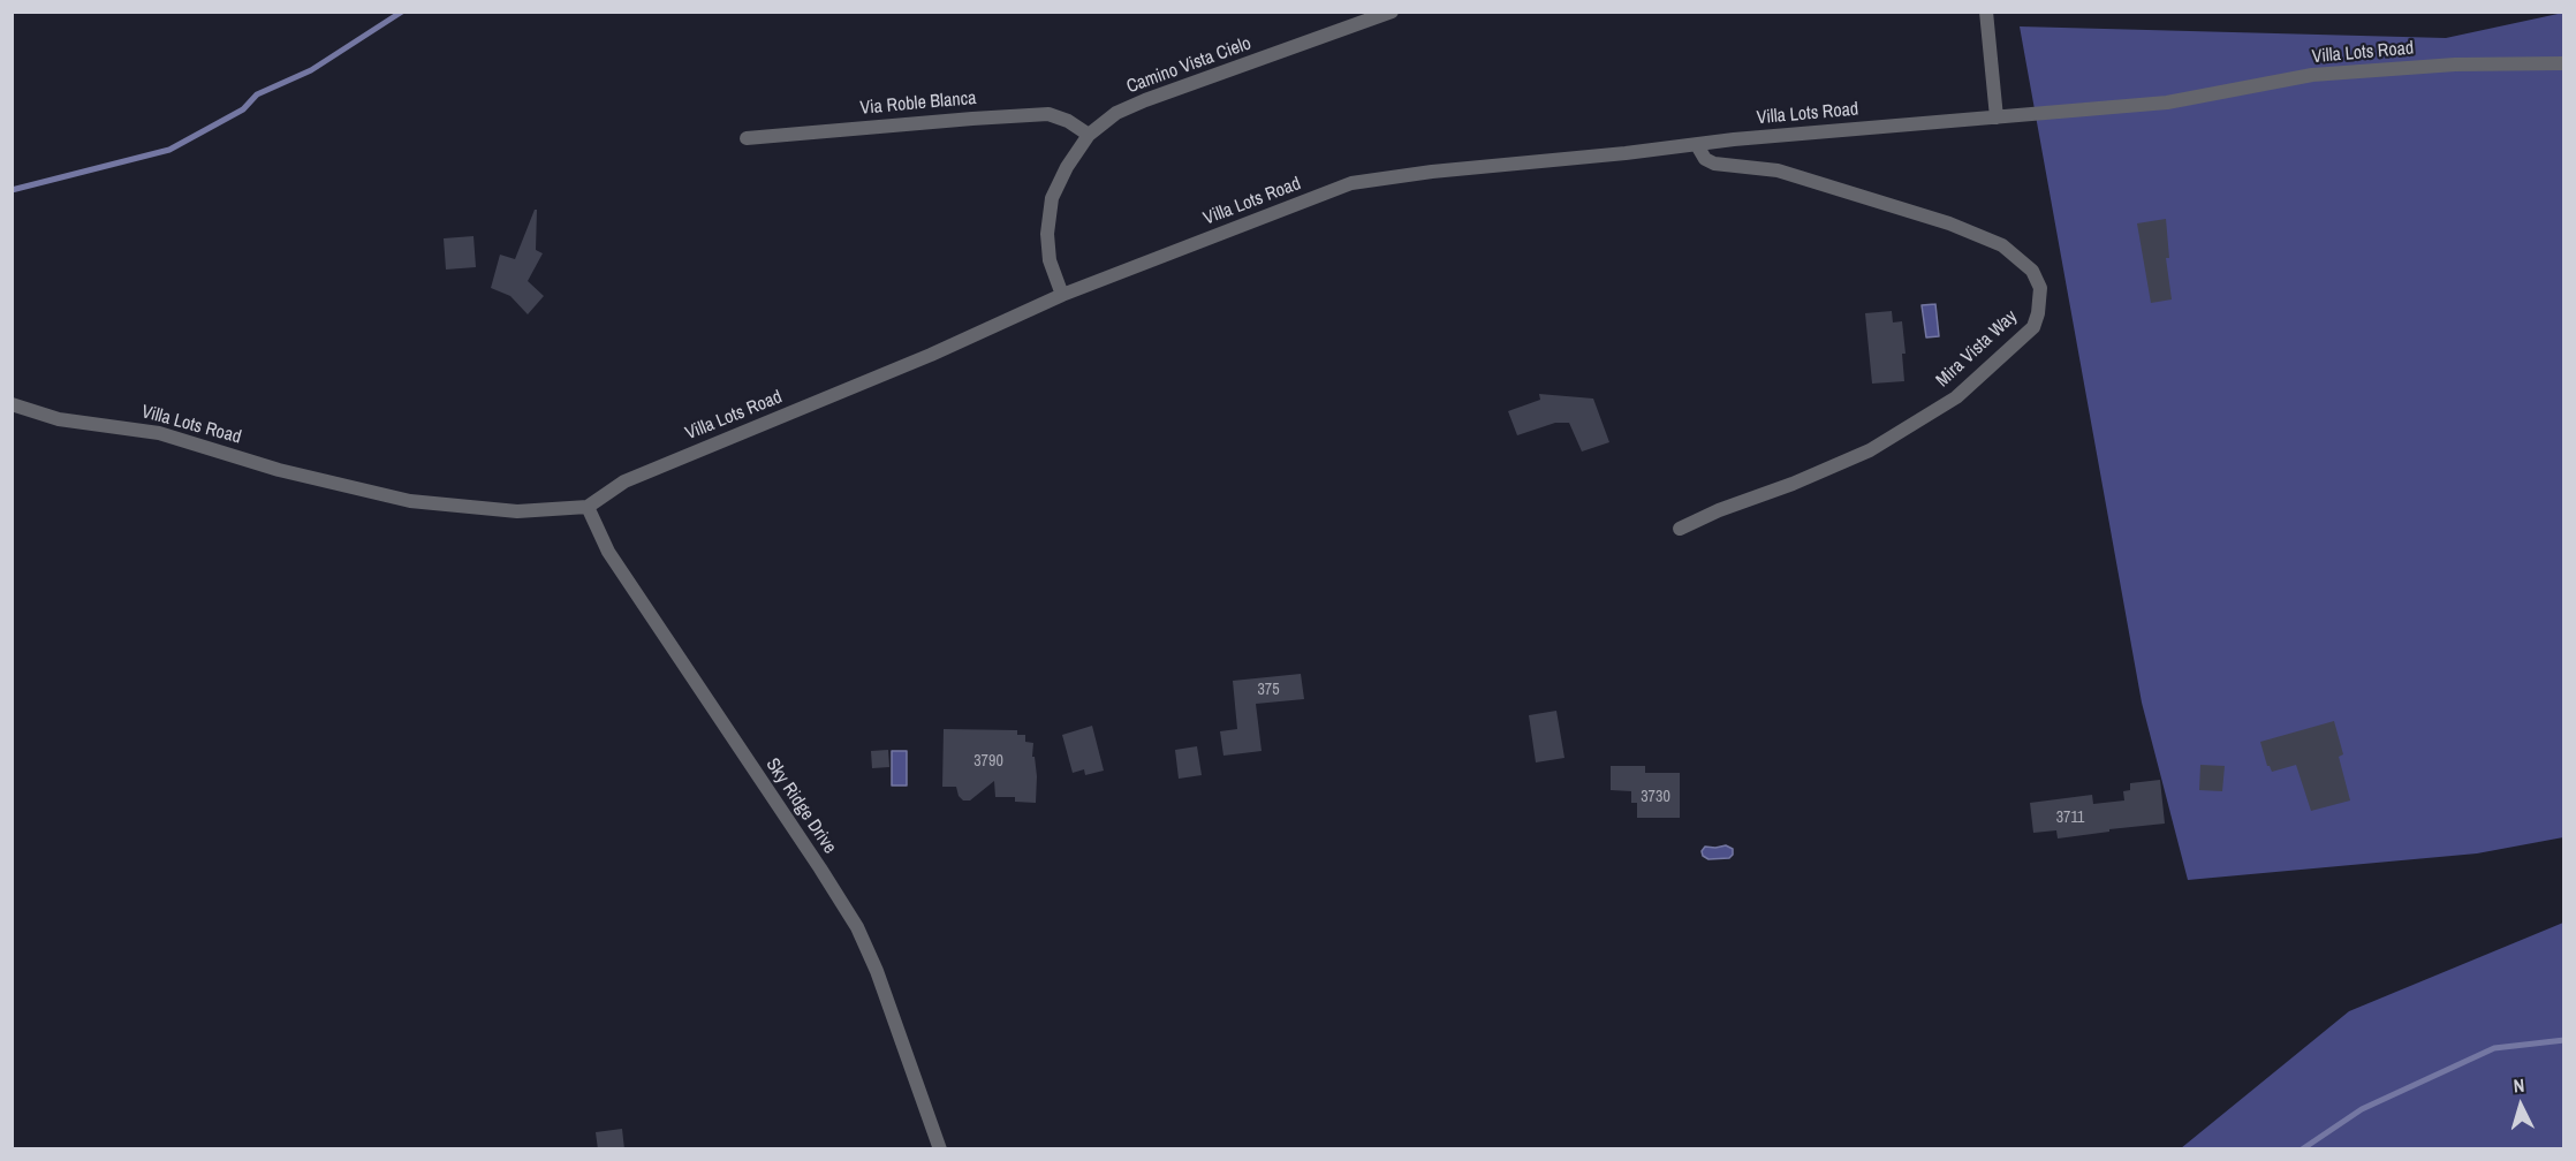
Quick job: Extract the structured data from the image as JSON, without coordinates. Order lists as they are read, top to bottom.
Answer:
{
  "streets": {
    "street": [
      "Villa Lots Road",
      "Camino Vista Cielo",
      "Via Roble Blanca",
      "Mira Vista Way",
      "Sky Ridge Drive"
    ]
  },
  "crossings": [
    ["Villa Lots Road", "Camino Vista Cielo"],
    ["Villa Lots Road", "Mira Vista Way"],
    ["Villa Lots Road", "Sky Ridge Drive"],
    ["Camino Vista Cielo", "Via Roble Blanca"]
  ],
  "house_numbers": [
    "375",
    "3790",
    "3730",
    "3711"
  ],
  "north": "top"
}
